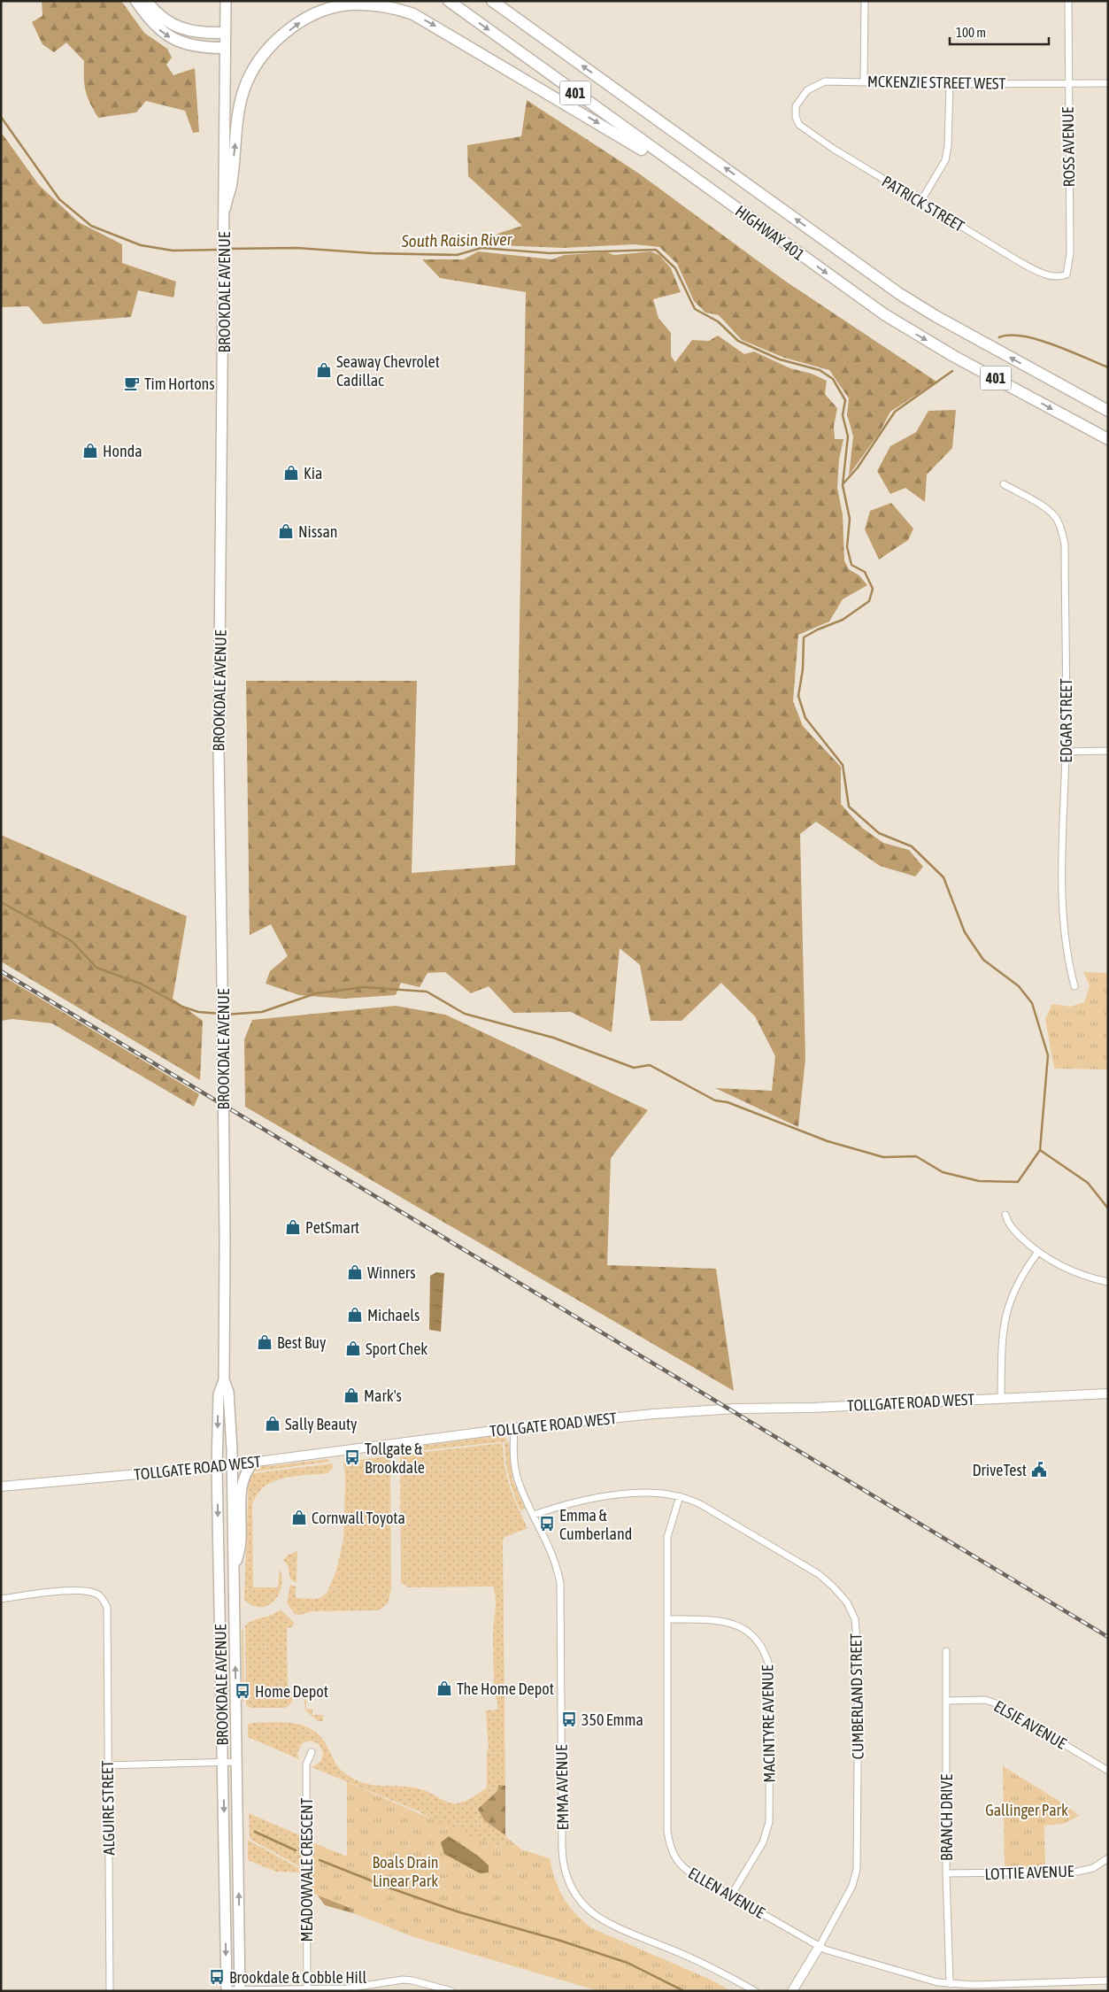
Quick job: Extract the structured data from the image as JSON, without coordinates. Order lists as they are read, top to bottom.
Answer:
{
  "streets": {
    "highway": ["401", "HIGHWAY 401"],
    "main road": ["BROOKDALE AVENUE"],
    "street": [
      "MCKENZIE STREET WEST",
      "ROSS AVENUE",
      "PATRICK STREET",
      "EDGAR STREET",
      "TOLLGATE ROAD WEST",
      "CUMBERLAND STREET",
      "MACINTYRE AVENUE",
      "ELSIE AVENUE",
      "EMMA AVENUE",
      "ALGUIRE STREET",
      "BRANCH DRIVE",
      "MEADOWVALE CRESCENT",
      "LOTTIE AVENUE",
      "ELLEN AVENUE"
    ]
  },
  "crossings": [
    ["MCKENZIE STREET WEST", "ROSS AVENUE"],
    ["MCKENZIE STREET WEST", "PATRICK STREET"],
    ["ROSS AVENUE", "PATRICK STREET"],
    ["BROOKDALE AVENUE", "TOLLGATE ROAD WEST"],
    ["TOLLGATE ROAD WEST", "EMMA AVENUE"],
    ["CUMBERLAND STREET", "EMMA AVENUE"],
    ["CUMBERLAND STREET", "ELLEN AVENUE"],
    ["MACINTYRE AVENUE", "ELLEN AVENUE"],
    ["ELSIE AVENUE", "BRANCH DRIVE"],
    ["BRANCH DRIVE", "LOTTIE AVENUE"],
    ["BRANCH DRIVE", "ELLEN AVENUE"]
  ],
  "water": ["South Raisin River"],
  "parks": ["Gallinger Park", "Boals Drain Linear Park"],
  "places": {
    "shop": [
      "Seaway Chevrolet Cadillac",
      "Honda",
      "Kia",
      "Nissan",
      "PetSmart",
      "Winners",
      "Michaels",
      "Best Buy",
      "Sport Chek",
      "Mark's",
      "Sally Beauty",
      "Cornwall Toyota",
      "The Home Depot"
    ],
    "cafe": ["Tim Hortons"],
    "bus stop": [
      "Tollgate & Brookdale",
      "Emma & Cumberland",
      "Home Depot",
      "350 Emma",
      "Brookdale & Cobble Hill"
    ],
    "public building": ["DriveTest"]
  },
  "scale_bar": "100 m"
}
